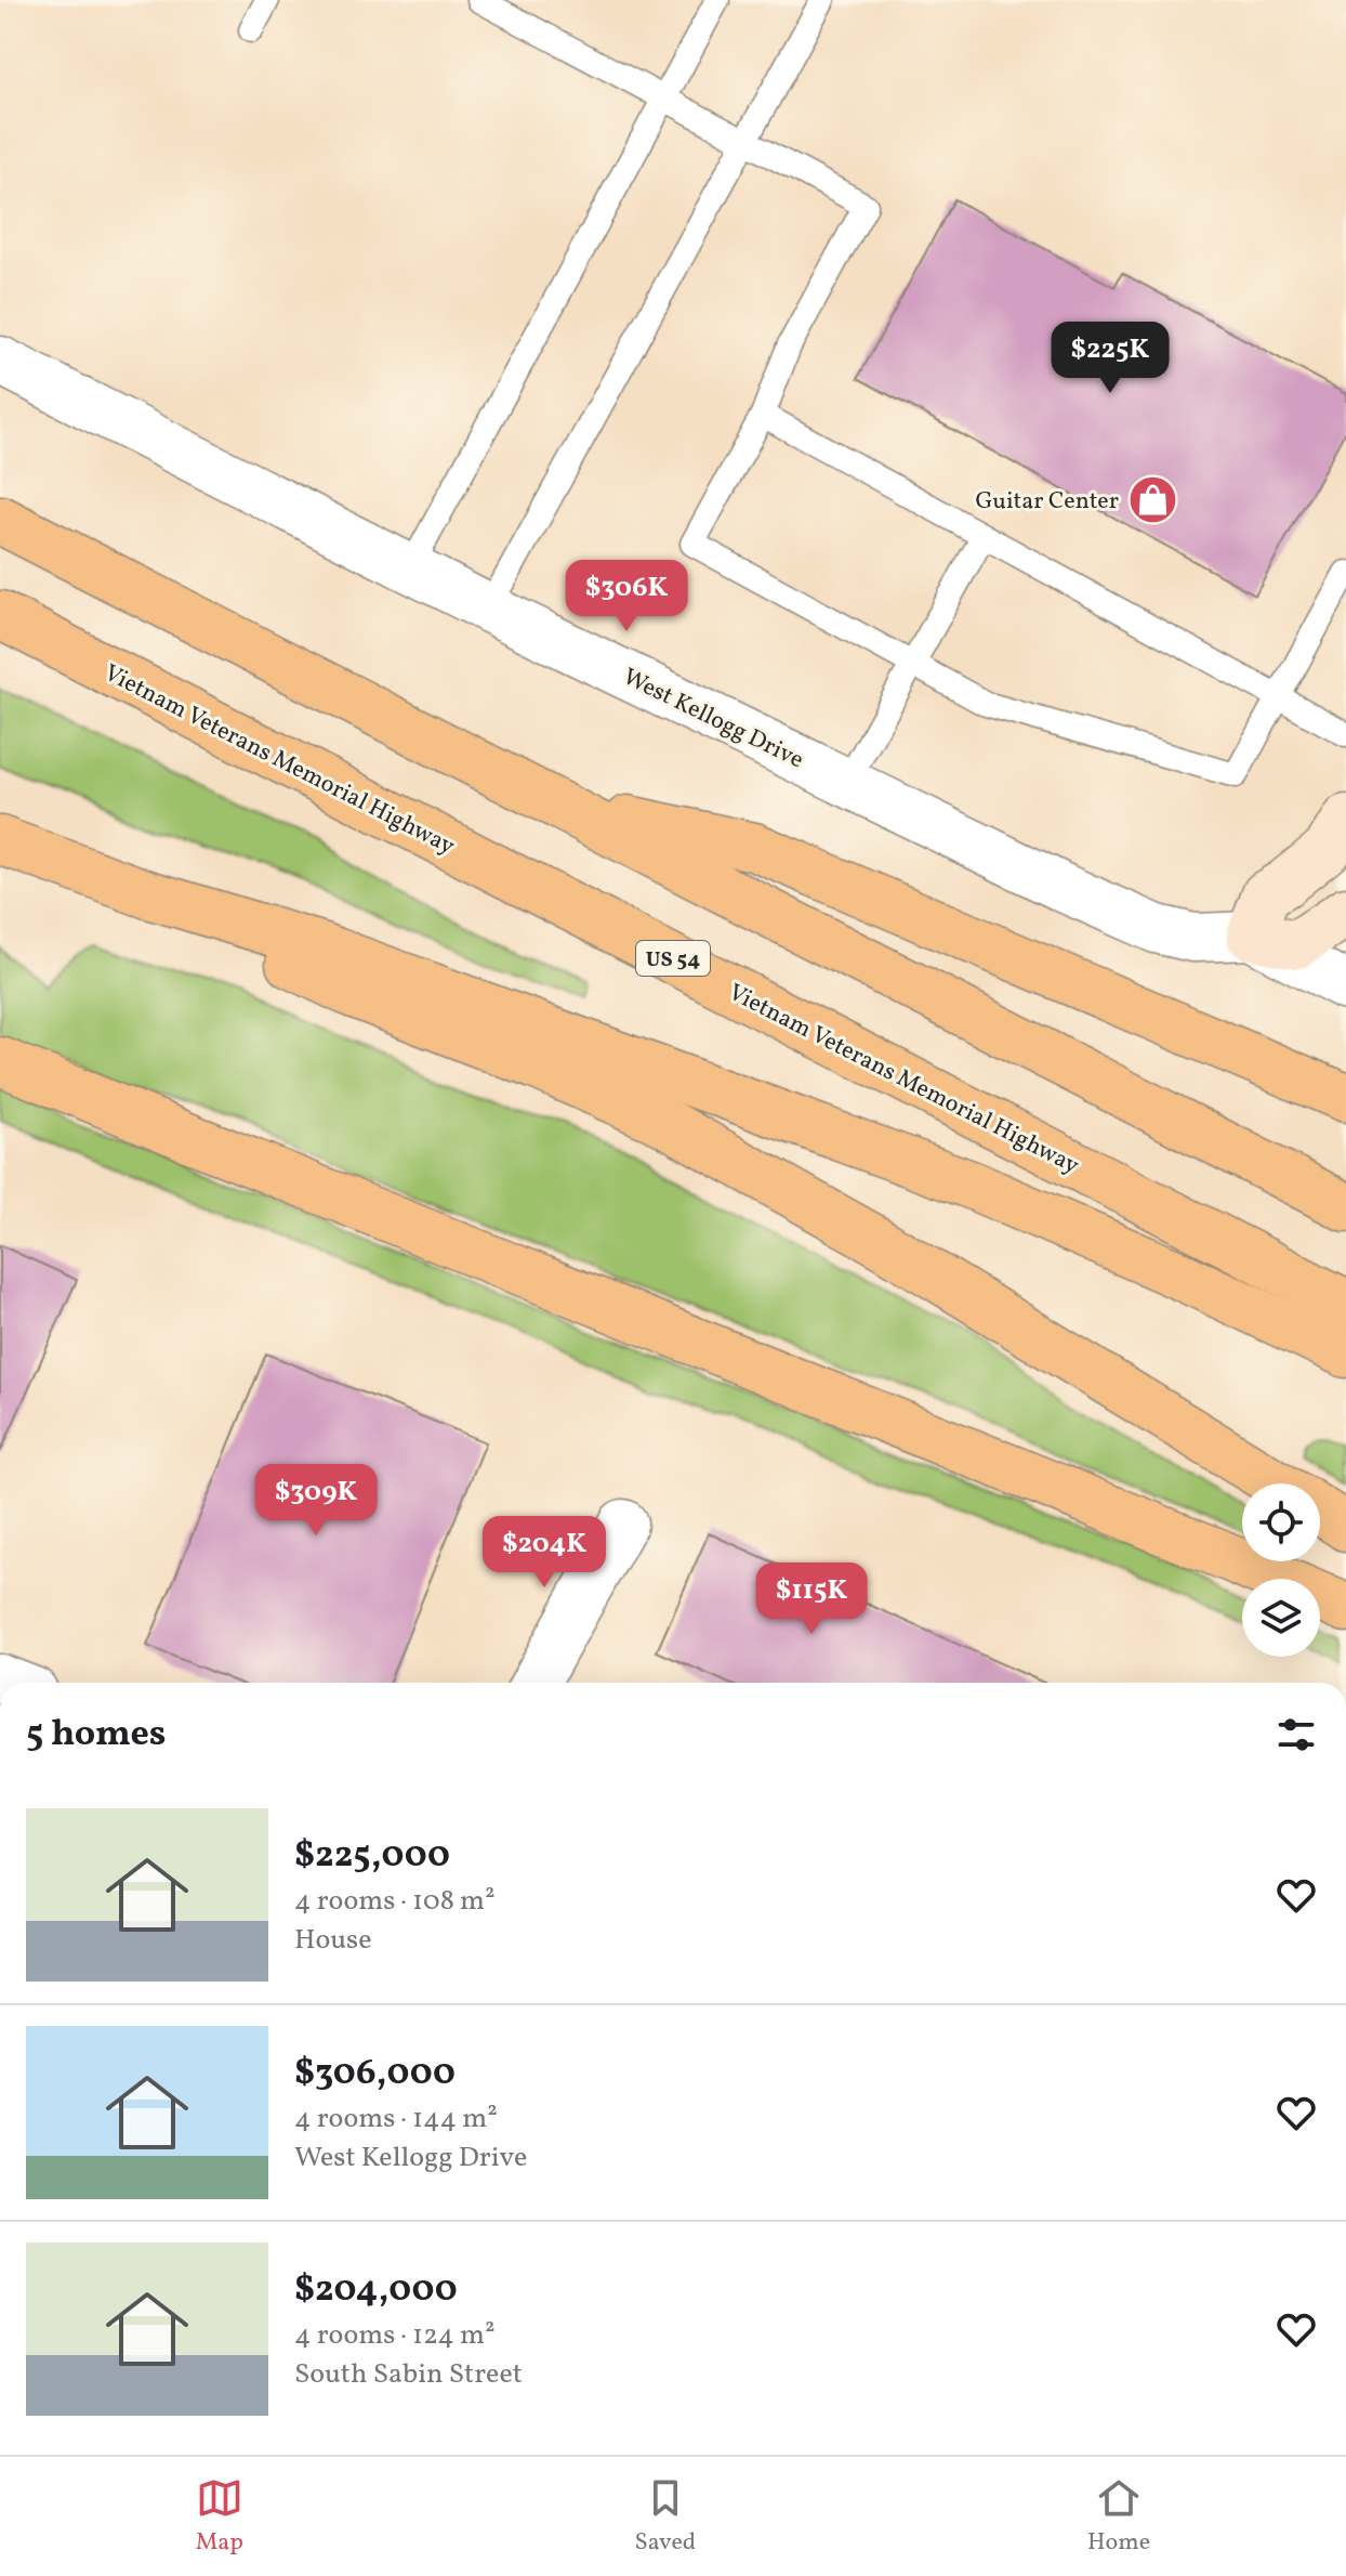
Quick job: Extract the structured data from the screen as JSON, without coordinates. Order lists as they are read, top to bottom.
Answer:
{
  "streets": {
    "highway": ["Vietnam Veterans Memorial Highway", "US 54"],
    "street": ["West Kellogg Drive"]
  },
  "places": {
    "shop": ["Guitar Center"]
  },
  "page": {
    "price": [
      "$225K",
      "$306K",
      "$309K",
      "$204K",
      "$115K"
    ],
    "heading": "5 homes",
    "list": [
      {
        "name": "$225,000",
        "note": "4 rooms · 108 m² · House"
      },
      {
        "name": "$306,000",
        "note": "4 rooms · 144 m² · West Kellogg Drive"
      },
      {
        "name": "$204,000",
        "note": "4 rooms · 124 m² · South Sabin Street"
      }
    ],
    "tabs": ["Map", "Saved", "Home"]
  }
}
